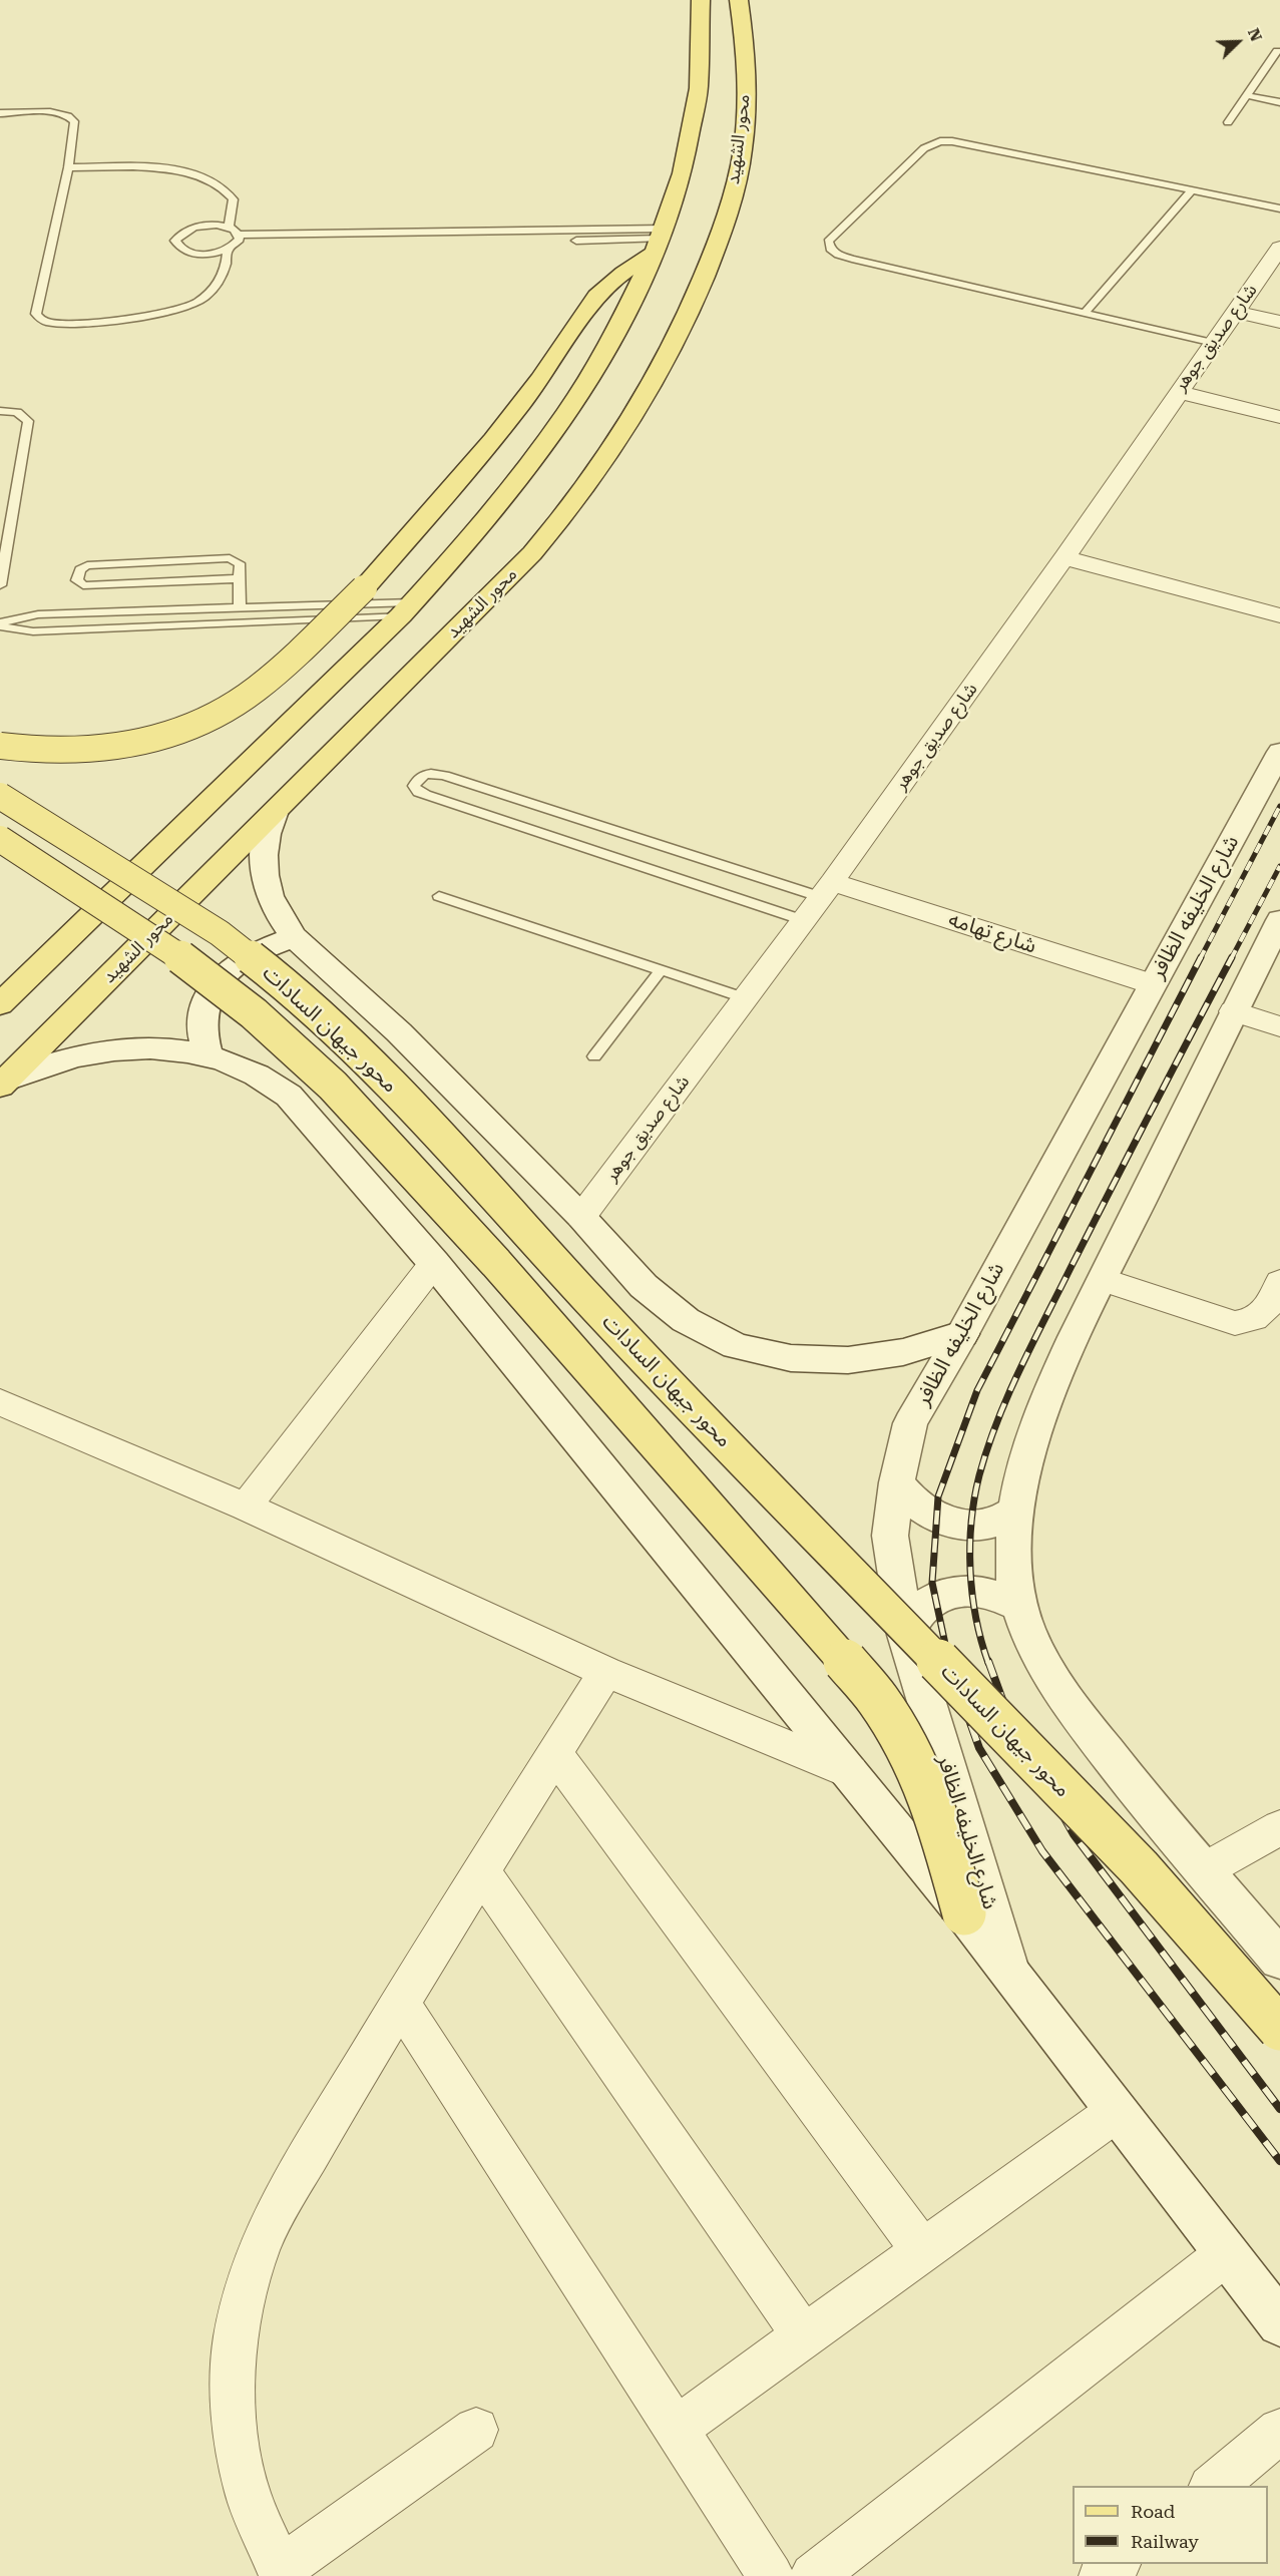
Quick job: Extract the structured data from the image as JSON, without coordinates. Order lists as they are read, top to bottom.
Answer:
{
  "streets": {
    "main road": ["محور الشهيد", "محور جيهان السادات"],
    "street": ["شارع صديق جوهر", "شارع الخليفه الظافر", "شارع تهامه"]
  },
  "crossings": [
    ["شارع صديق جوهر", "شارع تهامه"],
    ["شارع الخليفه الظافر", "شارع تهامه"]
  ],
  "legend": ["Road", "Railway"],
  "north": "top right"
}
